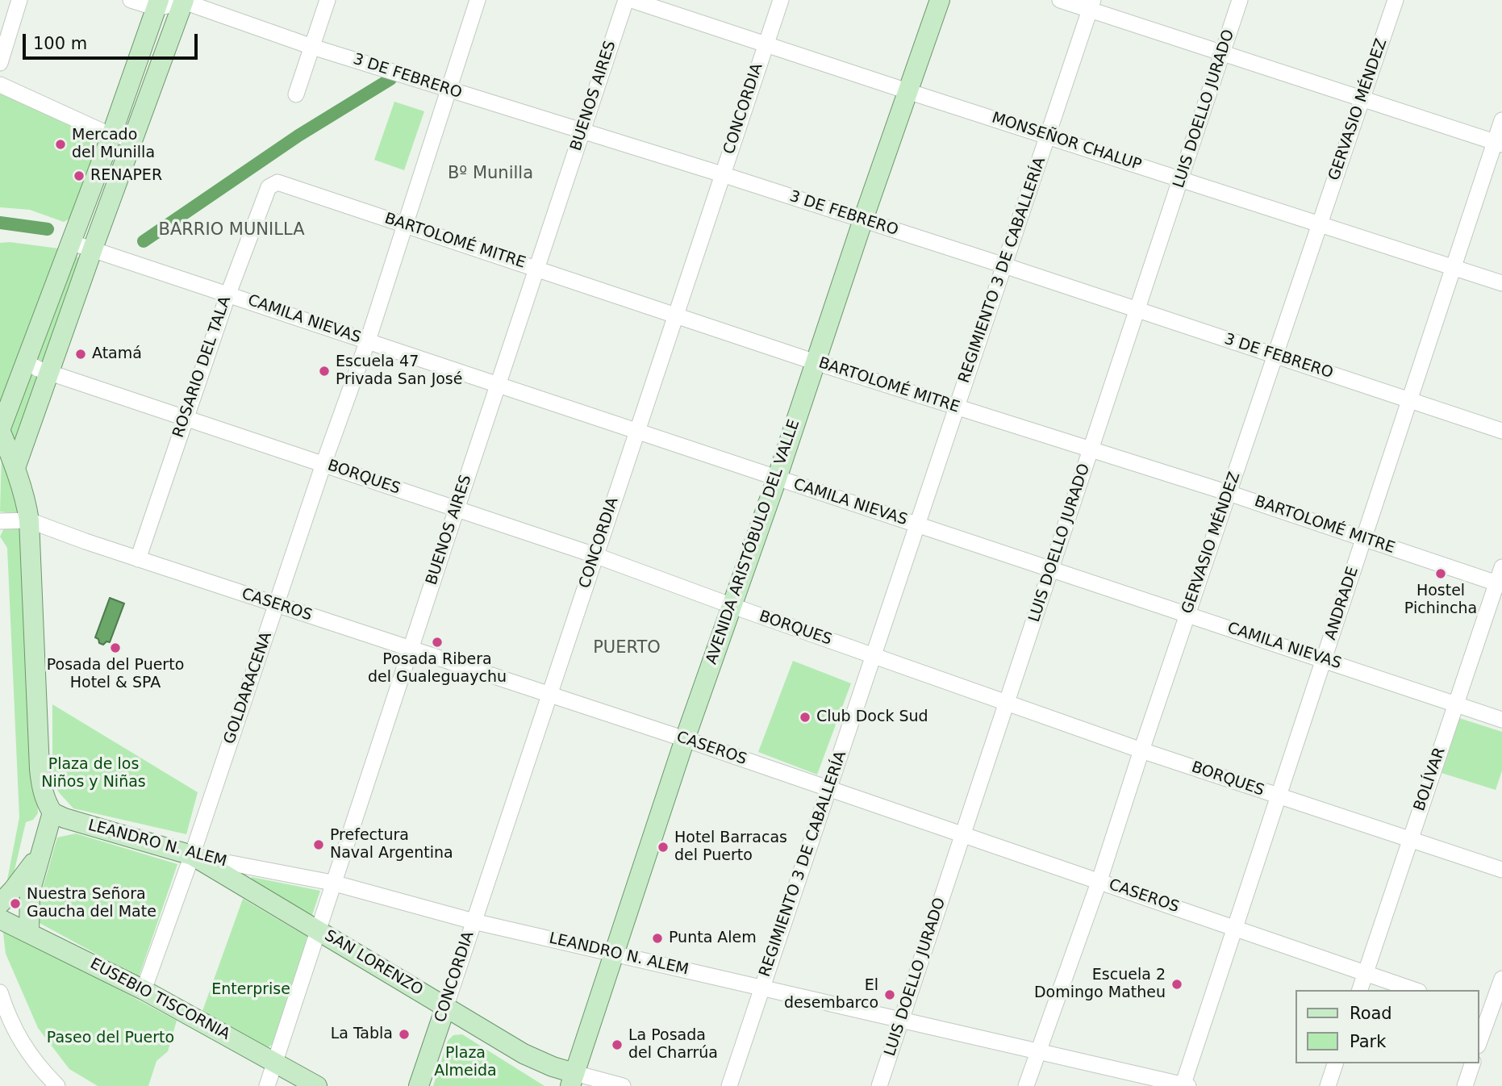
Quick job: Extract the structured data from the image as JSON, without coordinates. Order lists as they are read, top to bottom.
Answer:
{
  "streets": {
    "main road": [
      "CONCORDIA",
      "AVENIDA ARISTÓBULO DEL VALLE",
      "LEANDRO N. ALEM",
      "SAN LORENZO",
      "EUSEBIO TISCORNIA"
    ],
    "street": [
      "3 DE FEBRERO",
      "BUENOS AIRES",
      "LUIS DOELLO JURADO",
      "GERVASIO MÉNDEZ",
      "MONSEÑOR CHALUP",
      "BARTOLOMÉ MITRE",
      "REGIMIENTO 3 DE CABALLERÍA",
      "CAMILA NIEVAS",
      "ROSARIO DEL TALA",
      "BORQUES",
      "ANDRADE",
      "CASEROS",
      "GOLDARACENA",
      "BOLÍVAR"
    ]
  },
  "crossings": [
    ["3 DE FEBRERO", "BUENOS AIRES"],
    ["3 DE FEBRERO", "CONCORDIA"],
    ["3 DE FEBRERO", "LUIS DOELLO JURADO"],
    ["3 DE FEBRERO", "GERVASIO MÉNDEZ"],
    ["3 DE FEBRERO", "REGIMIENTO 3 DE CABALLERÍA"],
    ["3 DE FEBRERO", "AVENIDA ARISTÓBULO DEL VALLE"],
    ["3 DE FEBRERO", "ANDRADE"],
    ["3 DE FEBRERO", "GOLDARACENA"],
    ["BUENOS AIRES", "BARTOLOMÉ MITRE"],
    ["BUENOS AIRES", "CAMILA NIEVAS"],
    ["BUENOS AIRES", "BORQUES"],
    ["BUENOS AIRES", "CASEROS"],
    ["BUENOS AIRES", "LEANDRO N. ALEM"],
    ["BUENOS AIRES", "SAN LORENZO"],
    ["BUENOS AIRES", "EUSEBIO TISCORNIA"],
    ["CONCORDIA", "MONSEÑOR CHALUP"],
    ["CONCORDIA", "BARTOLOMÉ MITRE"],
    ["CONCORDIA", "CAMILA NIEVAS"],
    ["CONCORDIA", "BORQUES"],
    ["CONCORDIA", "CASEROS"],
    ["CONCORDIA", "LEANDRO N. ALEM"],
    ["CONCORDIA", "SAN LORENZO"],
    ["LUIS DOELLO JURADO", "MONSEÑOR CHALUP"],
    ["LUIS DOELLO JURADO", "BARTOLOMÉ MITRE"],
    ["LUIS DOELLO JURADO", "CAMILA NIEVAS"],
    ["LUIS DOELLO JURADO", "BORQUES"],
    ["LUIS DOELLO JURADO", "CASEROS"],
    ["LUIS DOELLO JURADO", "LEANDRO N. ALEM"],
    ["GERVASIO MÉNDEZ", "MONSEÑOR CHALUP"],
    ["GERVASIO MÉNDEZ", "BARTOLOMÉ MITRE"],
    ["GERVASIO MÉNDEZ", "CAMILA NIEVAS"],
    ["GERVASIO MÉNDEZ", "BORQUES"],
    ["GERVASIO MÉNDEZ", "CASEROS"],
    ["GERVASIO MÉNDEZ", "LEANDRO N. ALEM"],
    ["MONSEÑOR CHALUP", "REGIMIENTO 3 DE CABALLERÍA"],
    ["MONSEÑOR CHALUP", "AVENIDA ARISTÓBULO DEL VALLE"],
    ["MONSEÑOR CHALUP", "ANDRADE"],
    ["BARTOLOMÉ MITRE", "REGIMIENTO 3 DE CABALLERÍA"],
    ["BARTOLOMÉ MITRE", "ROSARIO DEL TALA"],
    ["BARTOLOMÉ MITRE", "AVENIDA ARISTÓBULO DEL VALLE"],
    ["BARTOLOMÉ MITRE", "ANDRADE"],
    ["BARTOLOMÉ MITRE", "GOLDARACENA"],
    ["BARTOLOMÉ MITRE", "BOLÍVAR"],
    ["REGIMIENTO 3 DE CABALLERÍA", "CAMILA NIEVAS"],
    ["REGIMIENTO 3 DE CABALLERÍA", "BORQUES"],
    ["REGIMIENTO 3 DE CABALLERÍA", "CASEROS"],
    ["REGIMIENTO 3 DE CABALLERÍA", "LEANDRO N. ALEM"],
    ["CAMILA NIEVAS", "ROSARIO DEL TALA"],
    ["CAMILA NIEVAS", "AVENIDA ARISTÓBULO DEL VALLE"],
    ["CAMILA NIEVAS", "ANDRADE"],
    ["CAMILA NIEVAS", "GOLDARACENA"],
    ["CAMILA NIEVAS", "BOLÍVAR"],
    ["ROSARIO DEL TALA", "BORQUES"],
    ["ROSARIO DEL TALA", "CASEROS"],
    ["BORQUES", "AVENIDA ARISTÓBULO DEL VALLE"],
    ["BORQUES", "ANDRADE"],
    ["BORQUES", "GOLDARACENA"],
    ["BORQUES", "BOLÍVAR"],
    ["AVENIDA ARISTÓBULO DEL VALLE", "CASEROS"],
    ["AVENIDA ARISTÓBULO DEL VALLE", "LEANDRO N. ALEM"],
    ["AVENIDA ARISTÓBULO DEL VALLE", "SAN LORENZO"],
    ["ANDRADE", "CASEROS"],
    ["ANDRADE", "LEANDRO N. ALEM"],
    ["CASEROS", "GOLDARACENA"],
    ["CASEROS", "BOLÍVAR"],
    ["GOLDARACENA", "LEANDRO N. ALEM"],
    ["GOLDARACENA", "SAN LORENZO"],
    ["GOLDARACENA", "EUSEBIO TISCORNIA"],
    ["LEANDRO N. ALEM", "SAN LORENZO"]
  ],
  "districts": ["Bº Munilla", "BARRIO MUNILLA", "PUERTO"],
  "parks": [
    "Plaza de los Niños y Niñas",
    "Enterprise",
    "Paseo del Puerto",
    "Plaza Almeida"
  ],
  "places": [
    "Mercado del Munilla",
    "RENAPER",
    "Atamá",
    "Escuela 47 Privada San José",
    "Hostel Pichincha",
    "Posada Ribera del Gualeguaychu",
    "Posada del Puerto Hotel & SPA",
    "Club Dock Sud",
    "Prefectura Naval Argentina",
    "Hotel Barracas del Puerto",
    "Nuestra Señora Gaucha del Mate",
    "Punta Alem",
    "Escuela 2 Domingo Matheu",
    "El desembarco",
    "La Tabla",
    "La Posada del Charrúa"
  ],
  "legend": ["Road", "Park"],
  "scale_bar": "100 m"
}
